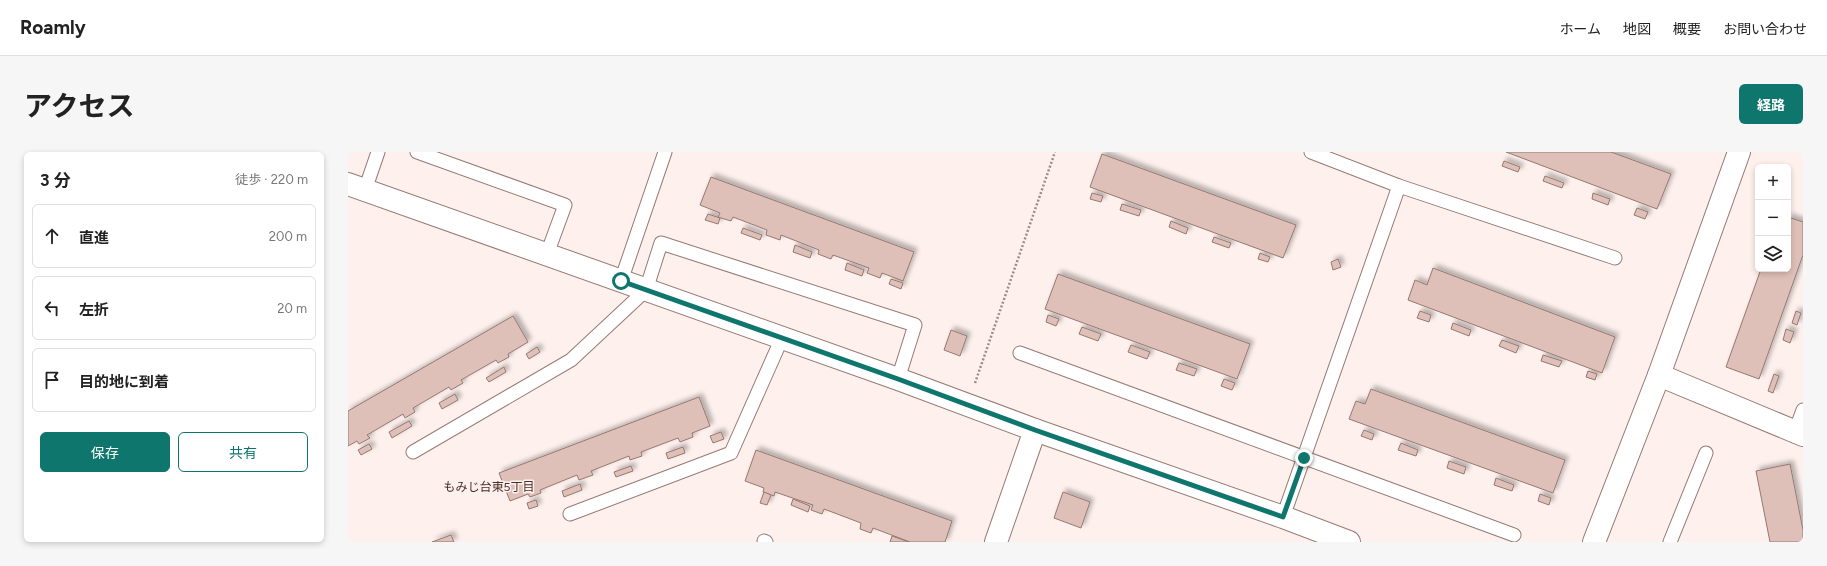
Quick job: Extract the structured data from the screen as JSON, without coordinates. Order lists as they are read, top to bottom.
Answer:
{
  "districts": ["もみじ台東5丁目"],
  "page": {
    "header": "Roamly",
    "nav": [
      "ホーム",
      "地図",
      "概要",
      "お問い合わせ"
    ],
    "title": "アクセス",
    "buttons": [
      "経路",
      ["保存", "共有"]
    ],
    "heading": ["3 分", "徒歩 · 220 m"],
    "map_buttons": ["+", "−"],
    "list": [
      ["直進", "200 m"],
      ["左折", "20 m"],
      "目的地に到着"
    ]
  }
}
